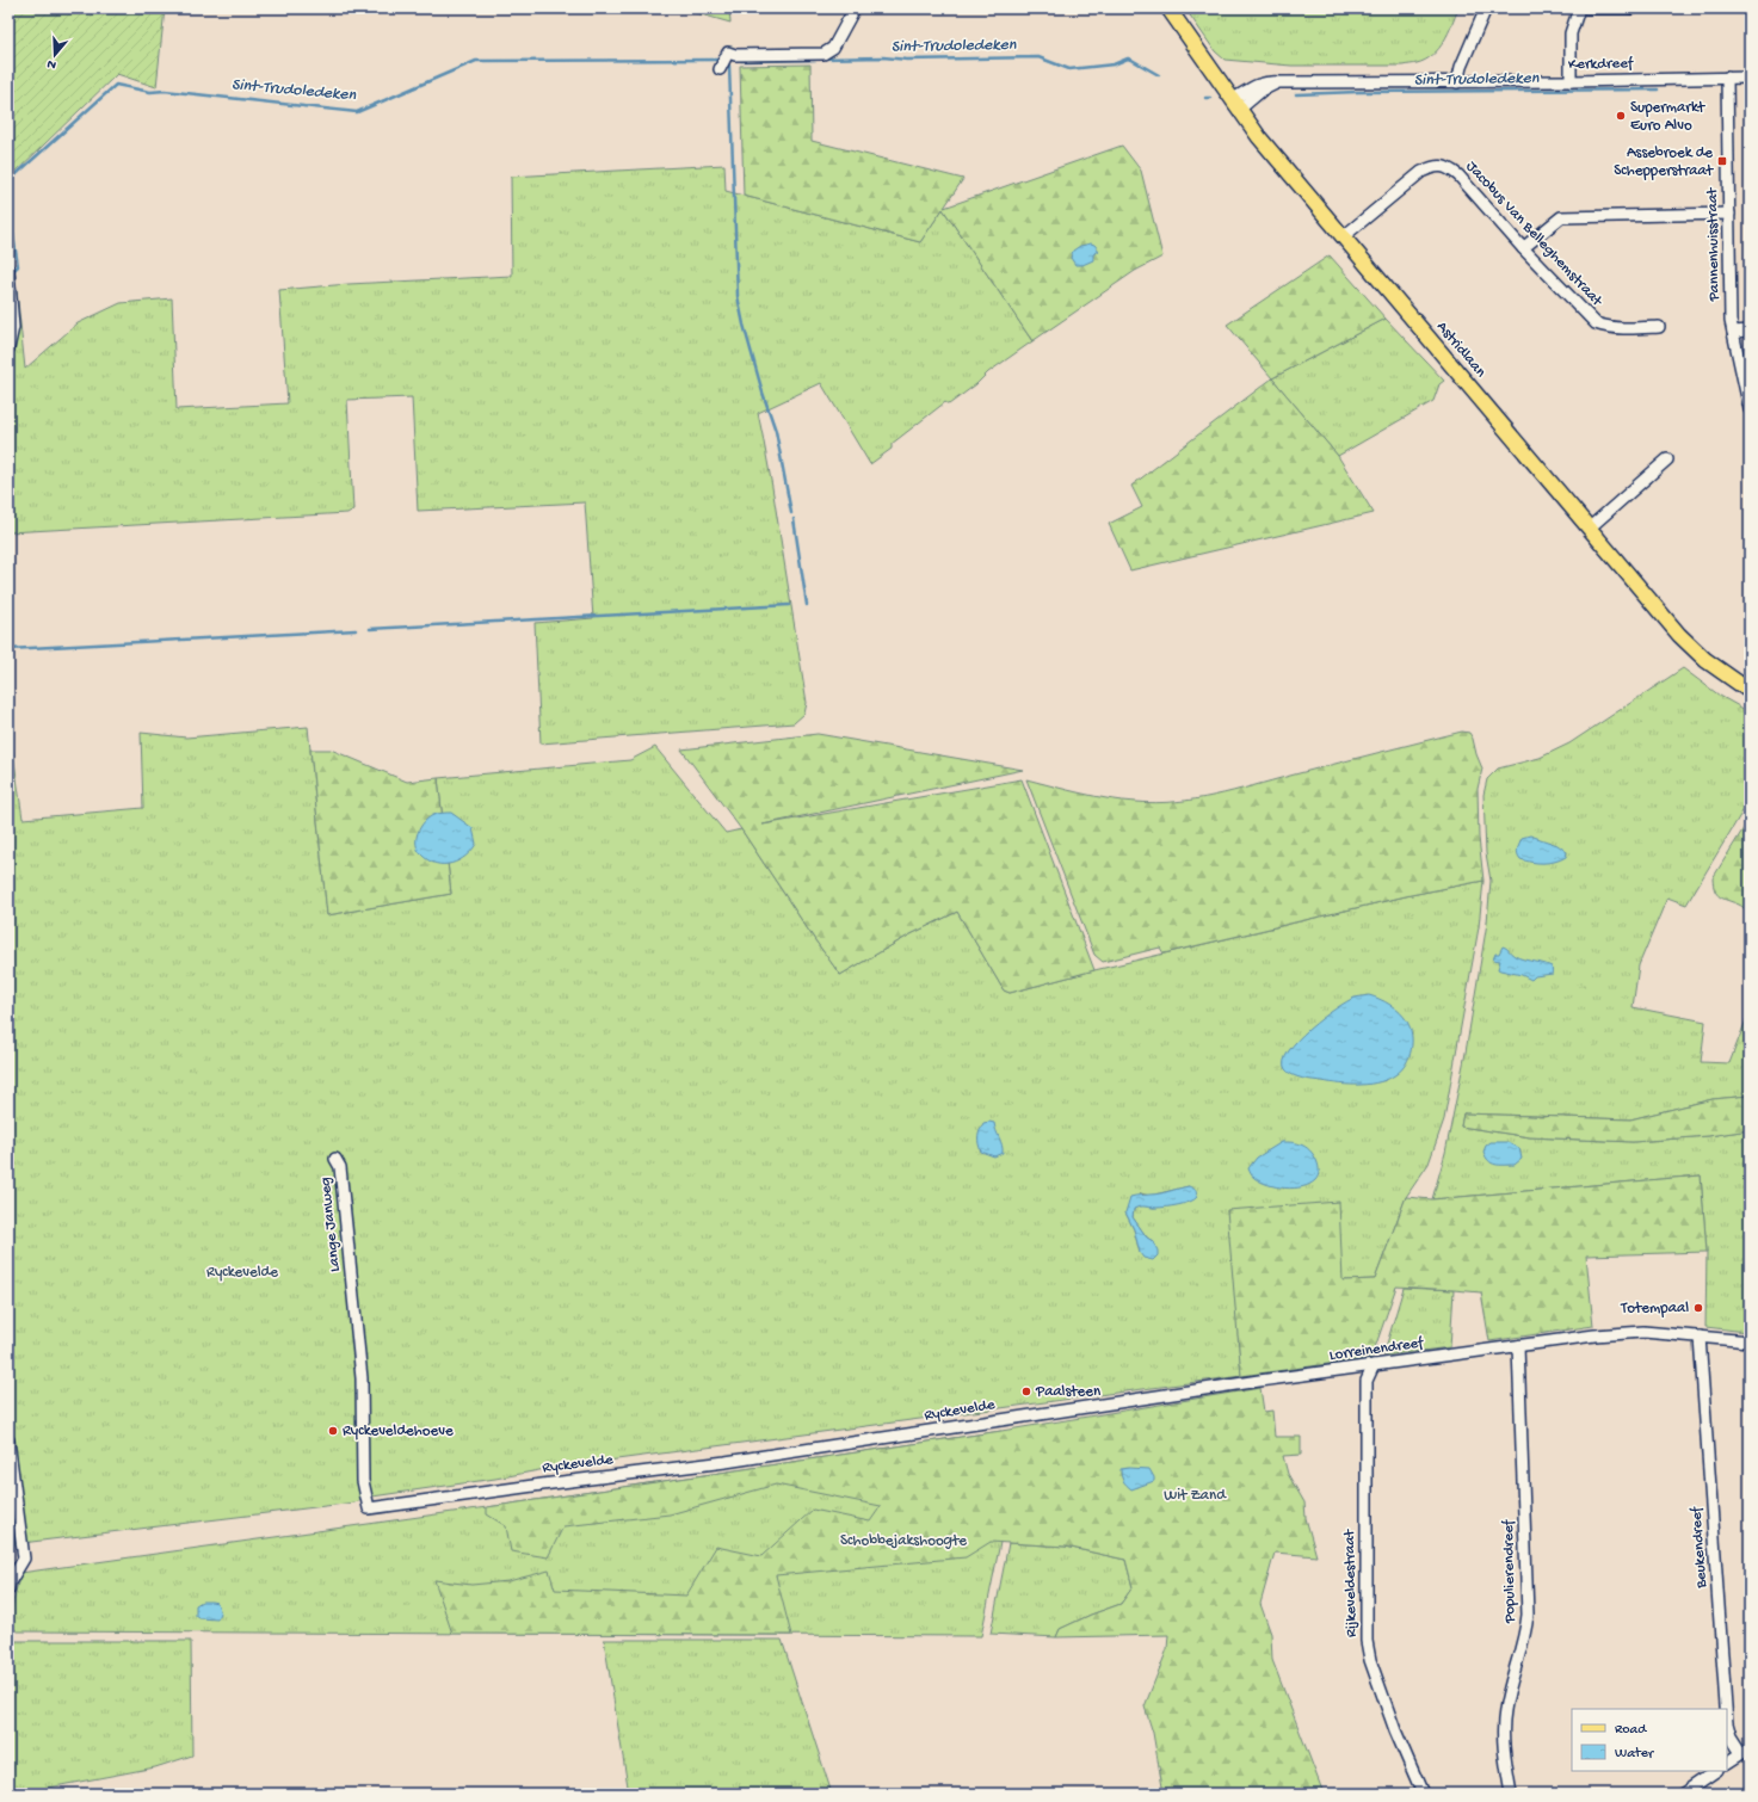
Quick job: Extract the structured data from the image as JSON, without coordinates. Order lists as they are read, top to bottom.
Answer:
{
  "streets": {
    "main road": ["Astridlaan"],
    "street": [
      "Kerkdreef",
      "Jacobus Van Belleghemstraat",
      "Pannenhuisstraat",
      "Lange Janweg",
      "Lorreinendreef",
      "Ryckevelde",
      "Beukendreef",
      "Populierendreef",
      "Rijkeveldestraat"
    ]
  },
  "crossings": [
    ["Kerkdreef", "Pannenhuisstraat"],
    ["Kerkdreef", "Astridlaan"],
    ["Jacobus Van Belleghemstraat", "Astridlaan"],
    ["Lange Janweg", "Ryckevelde"],
    ["Lorreinendreef", "Ryckevelde"],
    ["Lorreinendreef", "Beukendreef"],
    ["Lorreinendreef", "Populierendreef"],
    ["Lorreinendreef", "Rijkeveldestraat"]
  ],
  "water": ["Sint-Trudoledeken"],
  "parks": ["Ryckevelde", "Wit Zand", "Schobbejakshoogte"],
  "places": {
    "other": [
      "Supermarkt Euro Alvo",
      "Totempaal",
      "Paalsteen",
      "Ryckeveldehoeve"
    ],
    "transit": ["Assebroek de Schepperstraat"]
  },
  "legend": ["Road", "Water"],
  "north": "bottom"
}
